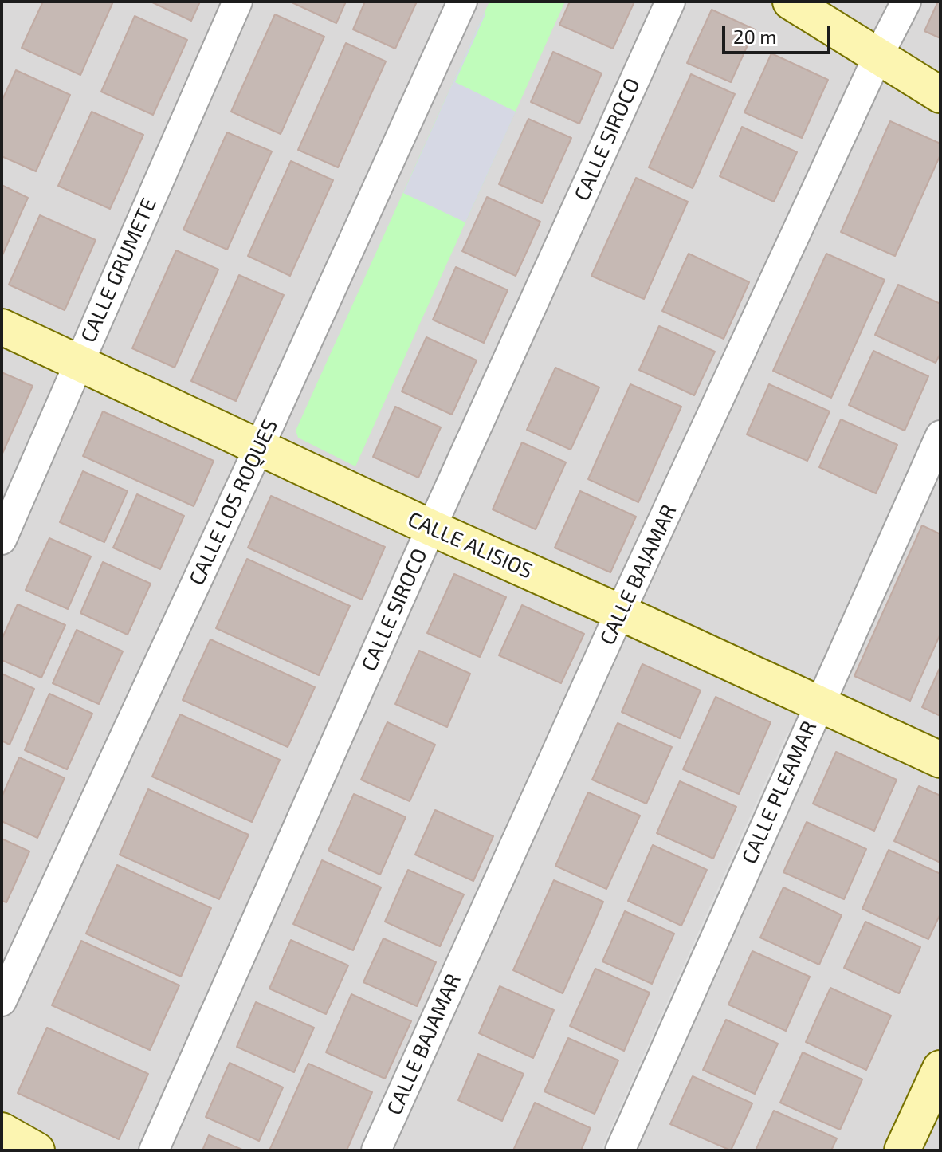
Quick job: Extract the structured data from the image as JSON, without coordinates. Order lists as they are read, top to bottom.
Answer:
{
  "streets": {
    "street": [
      "CALLE SIROCO",
      "CALLE GRUMETE",
      "CALLE LOS ROQUES",
      "CALLE ALISIOS",
      "CALLE BAJAMAR",
      "CALLE PLEAMAR"
    ]
  },
  "crossings": [
    ["CALLE SIROCO", "CALLE ALISIOS"],
    ["CALLE GRUMETE", "CALLE ALISIOS"],
    ["CALLE LOS ROQUES", "CALLE ALISIOS"],
    ["CALLE ALISIOS", "CALLE BAJAMAR"],
    ["CALLE ALISIOS", "CALLE PLEAMAR"]
  ],
  "scale_bar": "20 m"
}
